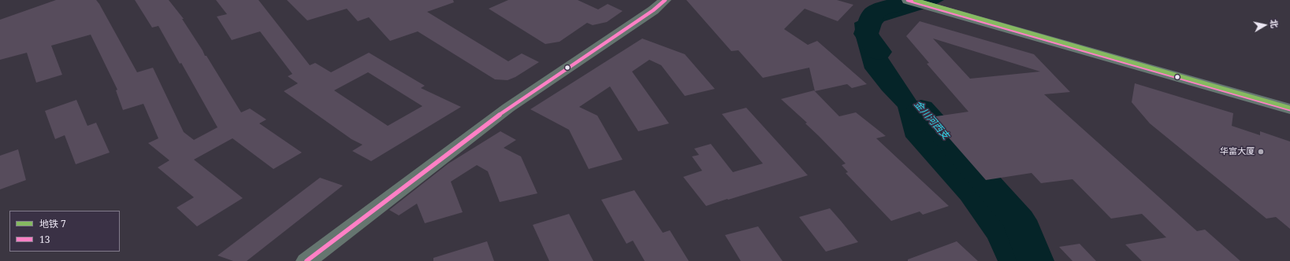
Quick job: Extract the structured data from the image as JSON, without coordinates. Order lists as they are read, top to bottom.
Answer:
{
  "water": ["金川河西支"],
  "places": ["华富大厦"],
  "lines": ["metro line 7", "transit line 13"],
  "legend": ["地铁 7", "13"],
  "north": "right"
}
